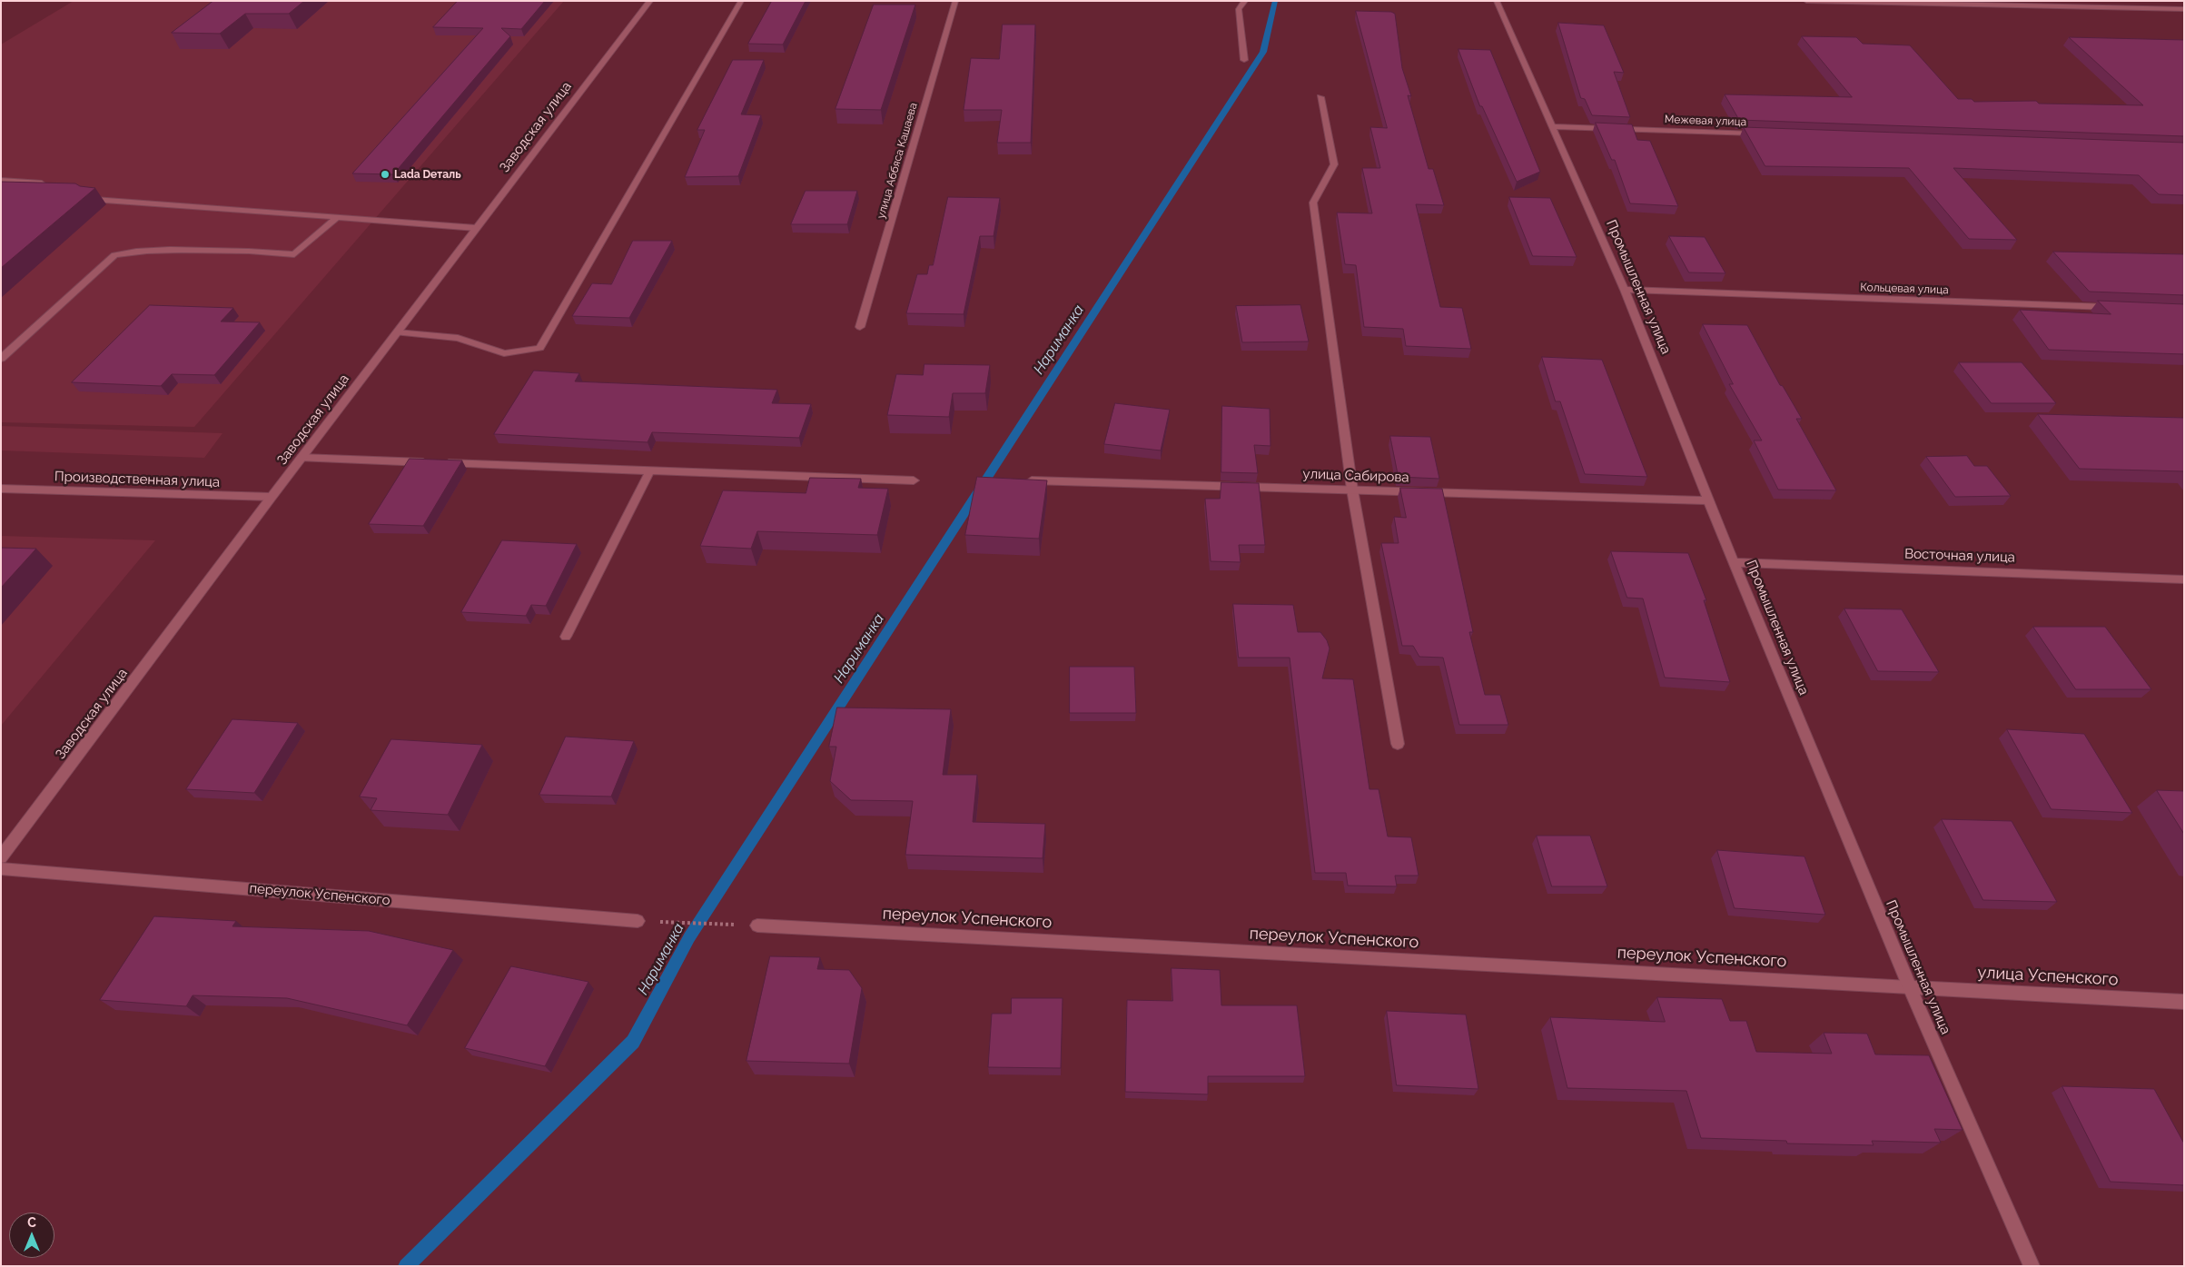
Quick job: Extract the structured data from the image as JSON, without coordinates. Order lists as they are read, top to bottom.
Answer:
{
  "streets": {
    "street": [
      "Межевая улица",
      "Заводская улица",
      "улица Аббяса Кашаева",
      "Промышленная улица",
      "Кольцевая улица",
      "улица Сабирова",
      "Производственная улица",
      "Восточная улица",
      "переулок Успенского",
      "улица Успенского"
    ]
  },
  "crossings": [
    ["Межевая улица", "Промышленная улица"],
    ["Заводская улица", "Производственная улица"],
    ["Промышленная улица", "Кольцевая улица"],
    ["Промышленная улица", "улица Сабирова"],
    ["Промышленная улица", "Восточная улица"],
    ["Промышленная улица", "переулок Успенского"],
    ["Промышленная улица", "улица Успенского"],
    ["переулок Успенского", "улица Успенского"]
  ],
  "water": ["Нариманка"],
  "places": ["Lada Dеталь"],
  "north": "top"
}
